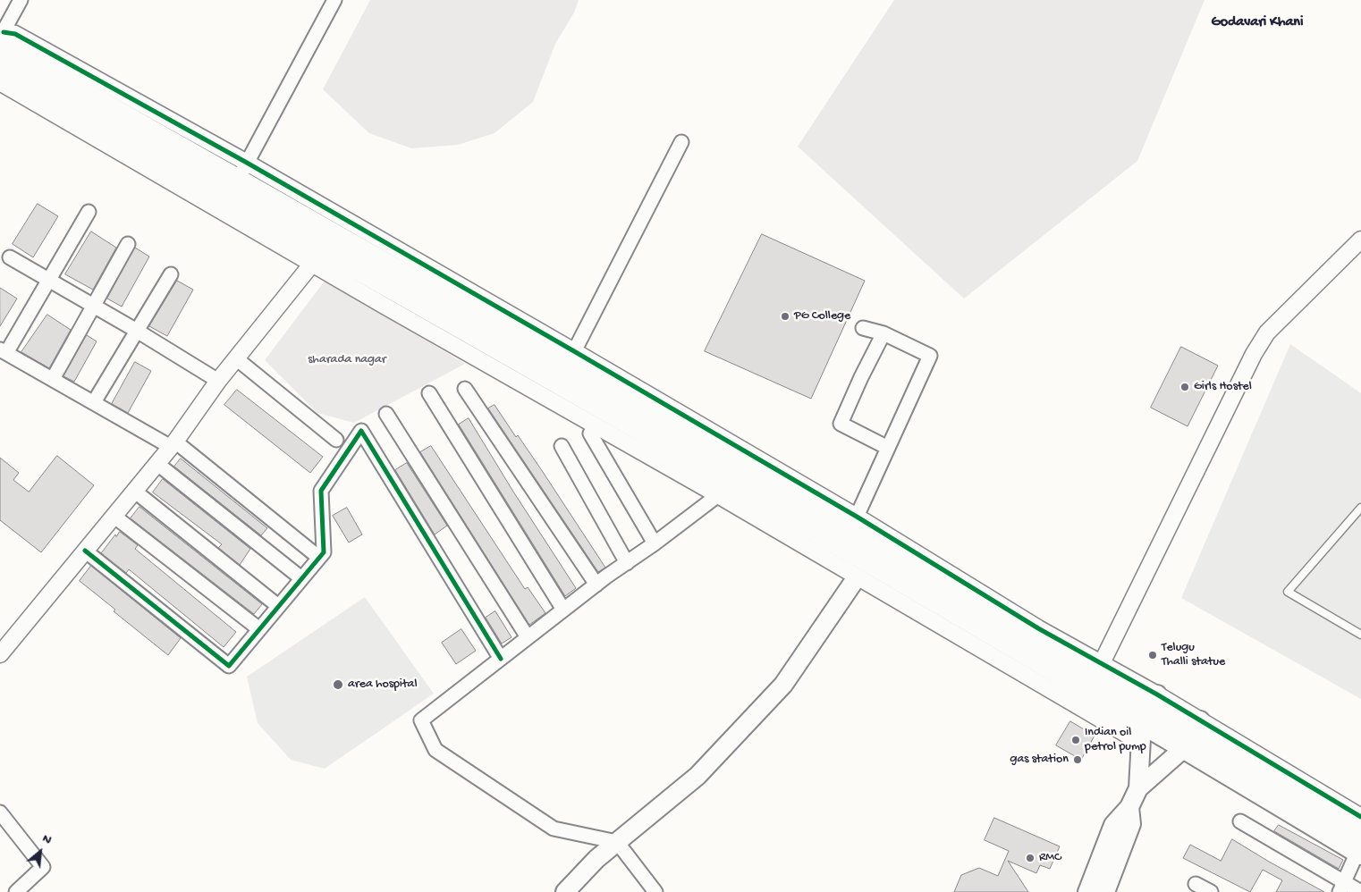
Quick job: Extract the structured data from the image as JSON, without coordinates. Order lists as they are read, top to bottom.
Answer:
{
  "districts": ["Godavari Khani"],
  "parks": ["sharada nagar"],
  "places": [
    "PG College",
    "Girls Hostel",
    "Telugu Thalli statue",
    "area hospital",
    "Indian oil petrol pump",
    "gas station",
    "RMC"
  ],
  "north": "top right"
}
